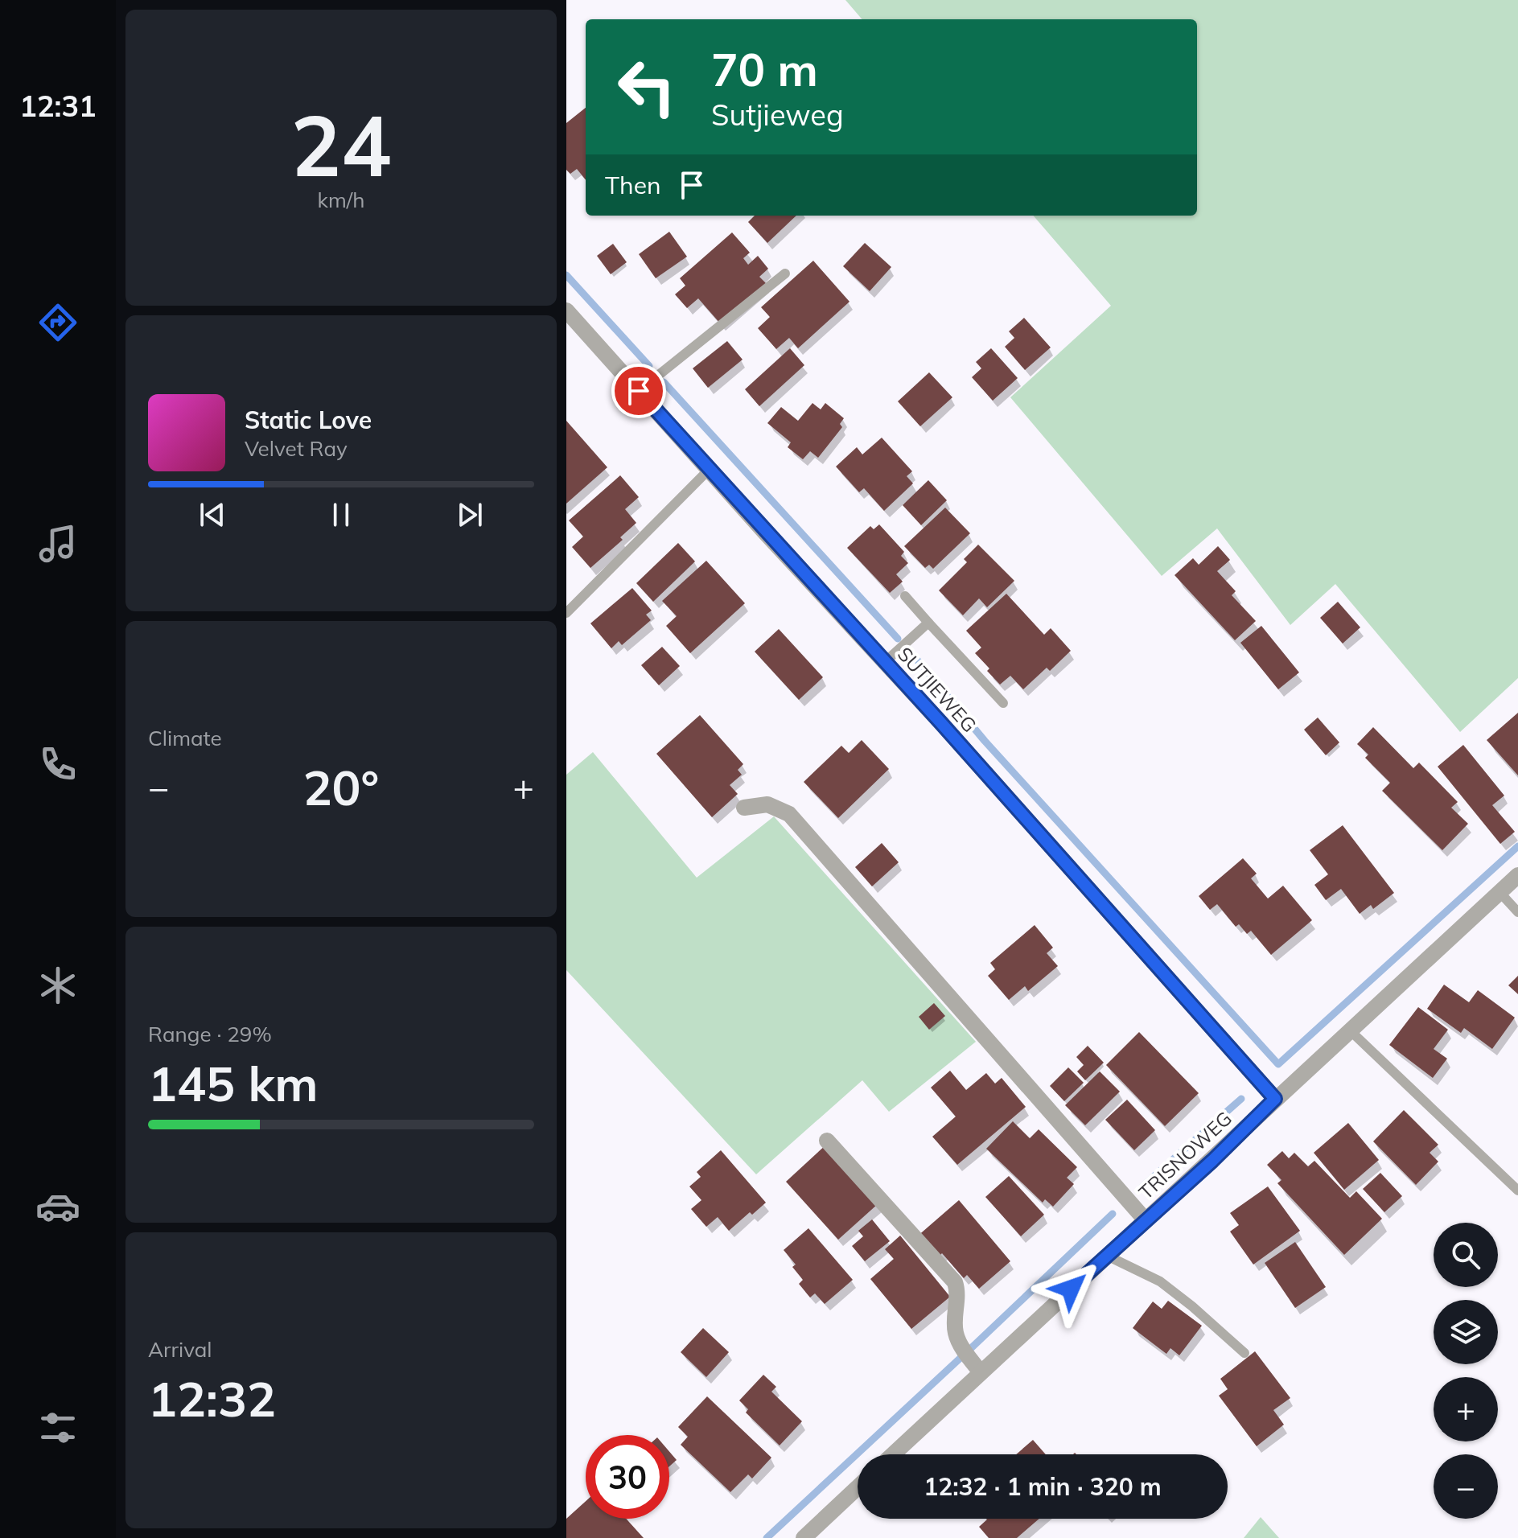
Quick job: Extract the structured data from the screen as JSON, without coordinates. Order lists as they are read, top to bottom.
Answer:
{
  "streets": {
    "street": ["SUTJIEWEG", "TRISNOWEG"]
  },
  "crossings": [
    ["SUTJIEWEG", "TRISNOWEG"]
  ],
  "page": {
    "tabs": "12:31",
    "tile": [
      ["24", "km/h"],
      "Climate",
      ["Range · 29%", "145 km"],
      ["Arrival", "12:32"]
    ],
    "turn": ["70 m", "Sutjieweg"],
    "then": "Then",
    "song": ["Static Love", "Velvet Ray"],
    "heat": ["−", "20°", "+"],
    "map_buttons": ["+", "−"],
    "limit": "30",
    "trip": "12:32 · 1 min · 320 m"
  }
}
